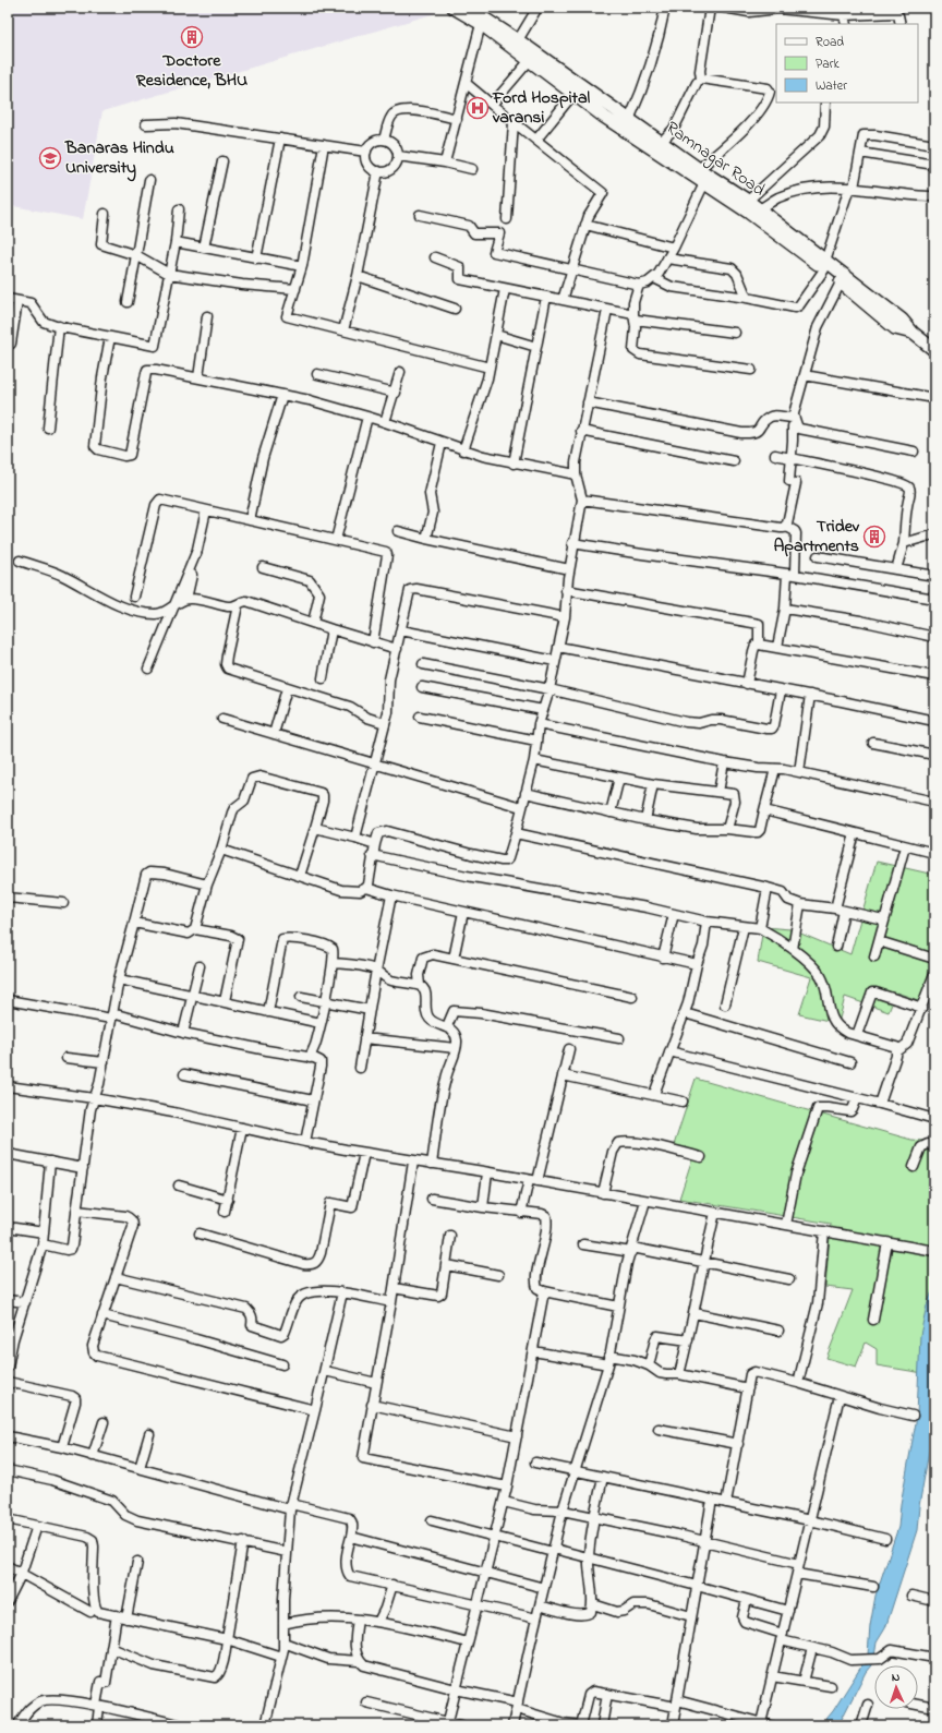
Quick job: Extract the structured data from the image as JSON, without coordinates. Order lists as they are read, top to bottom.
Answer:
{
  "streets": {
    "main road": ["Ramnagar Road"]
  },
  "places": {
    "building": ["Doctore Residence, BHU", "Tridev Apartments"],
    "hospital": ["Ford Hospital varansi"],
    "school or university": ["Banaras Hindu University"]
  },
  "legend": ["Road", "Park", "Water"],
  "north": "top"
}
